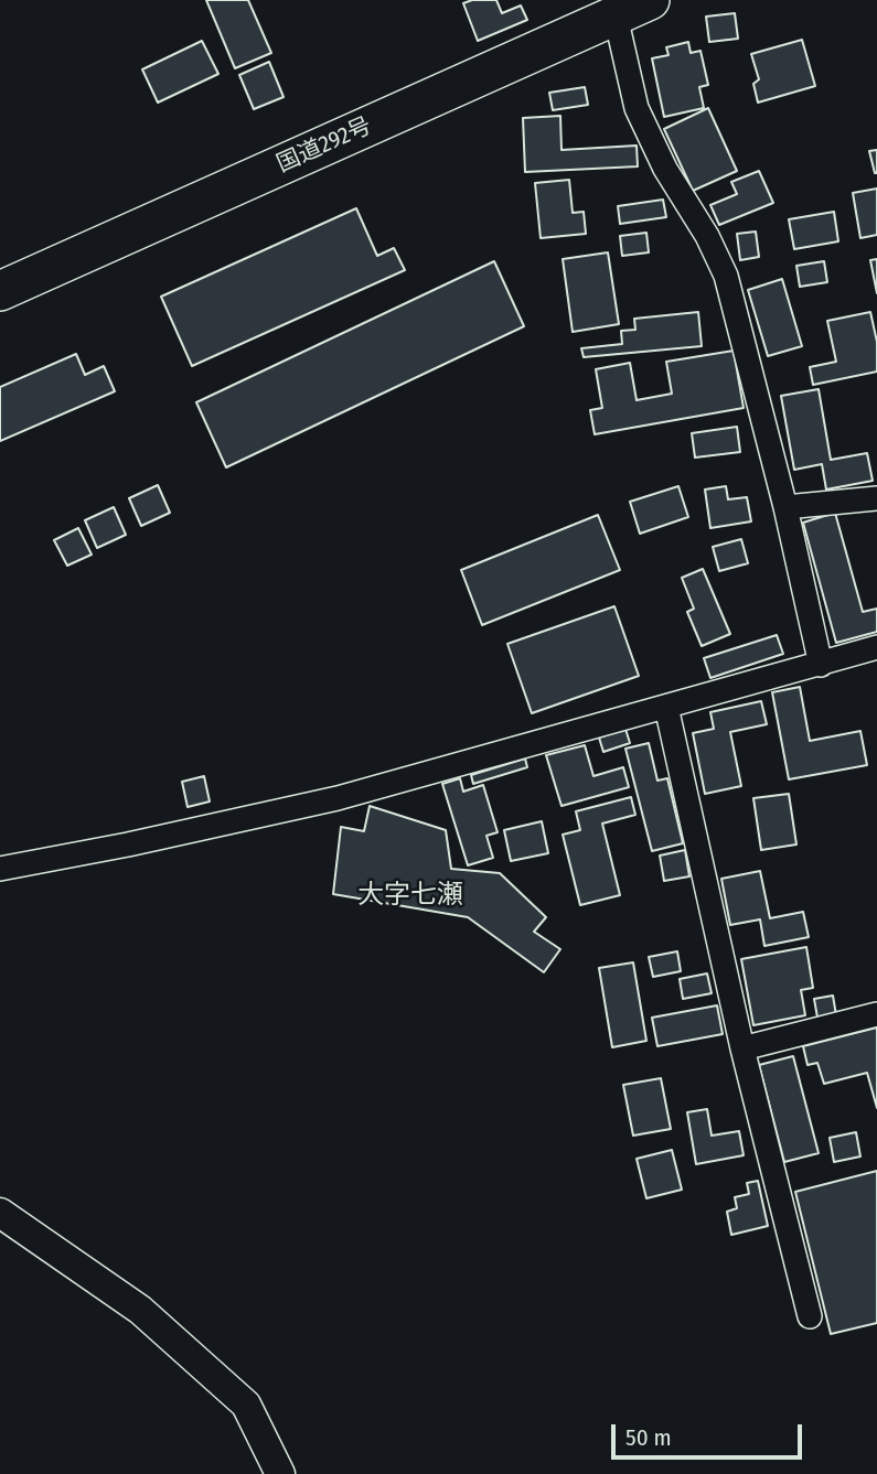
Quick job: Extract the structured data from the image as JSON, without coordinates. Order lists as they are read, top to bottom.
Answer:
{
  "streets": {
    "highway": ["国道292号"]
  },
  "districts": ["大字七瀬"],
  "scale_bar": "50 m"
}
